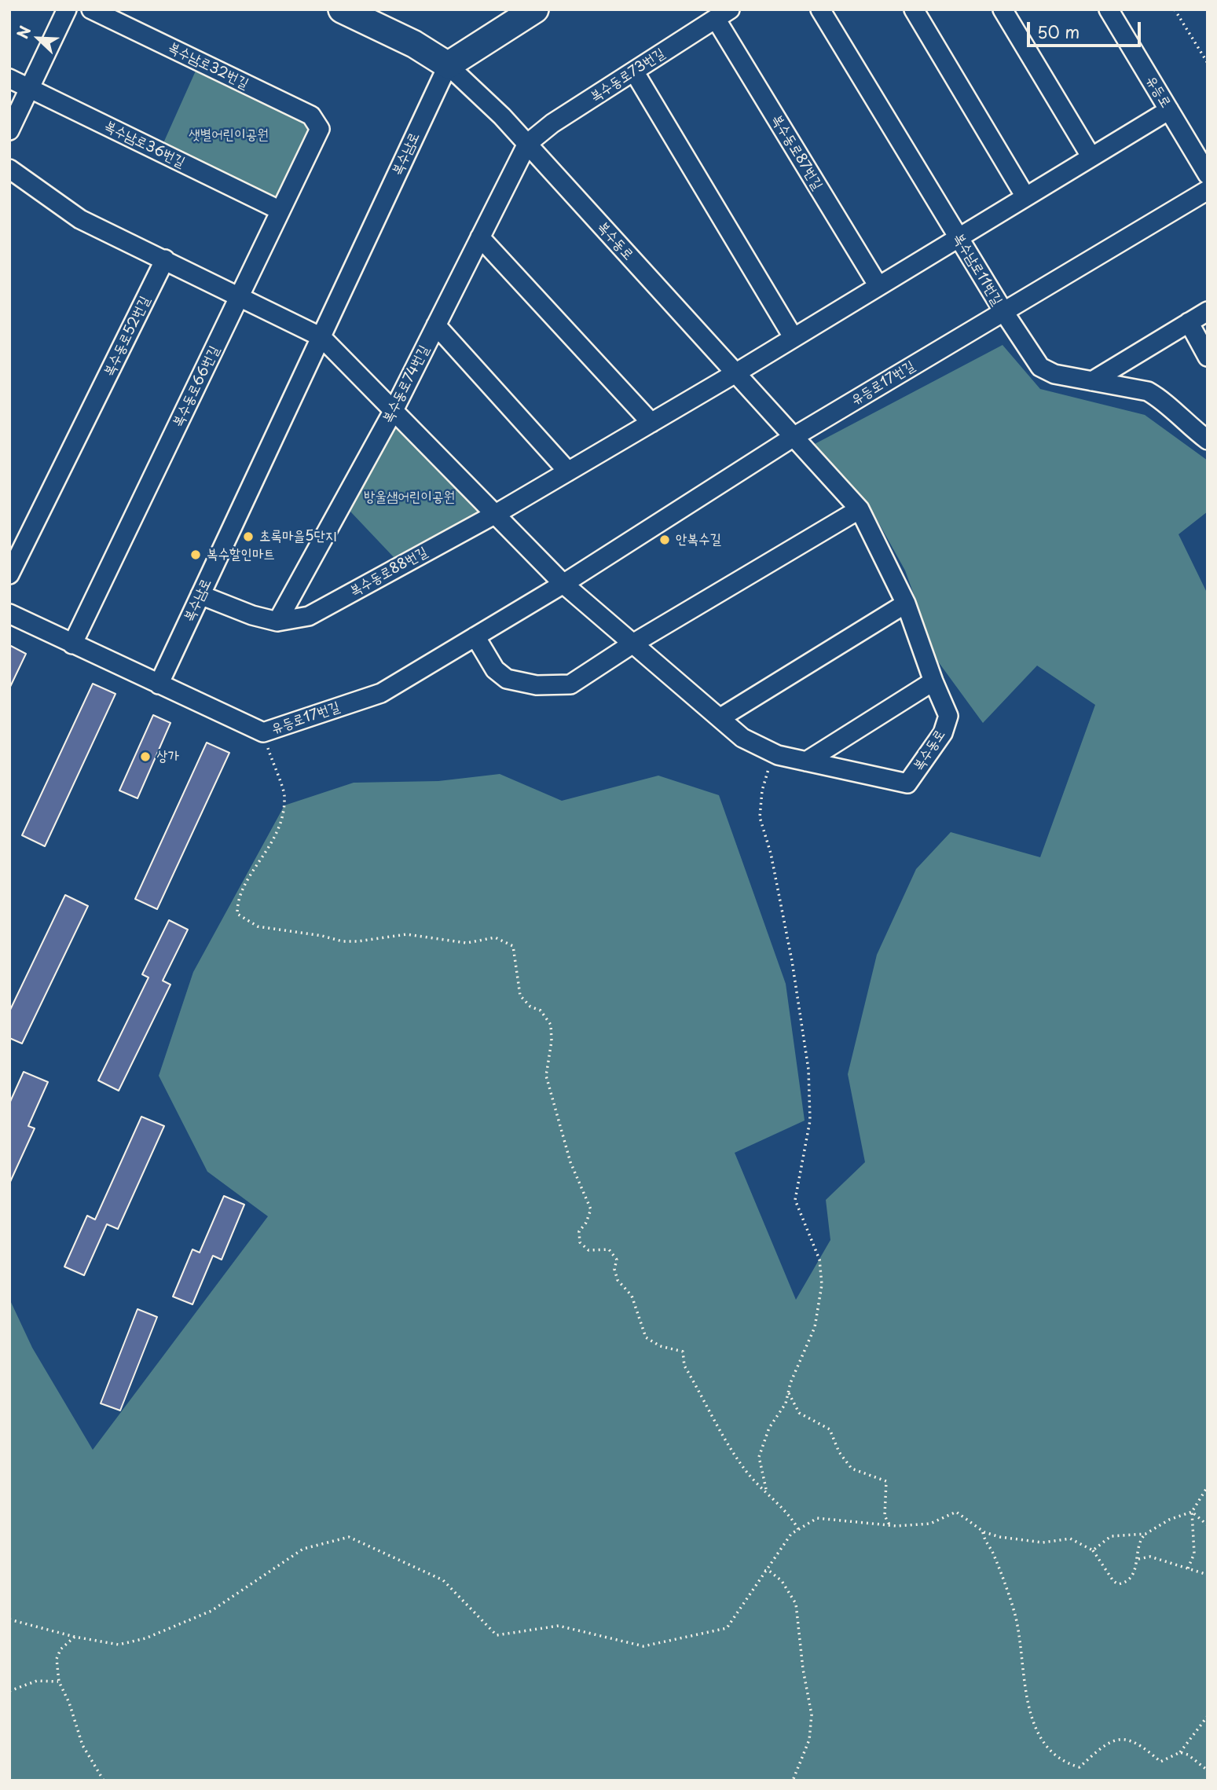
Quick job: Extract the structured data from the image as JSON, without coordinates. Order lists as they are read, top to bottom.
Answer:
{
  "streets": {
    "main road": ["복수동로"],
    "street": [
      "복수남로32번길",
      "복수동로73번길",
      "유등로",
      "복수남로36번길",
      "복수동로87번길",
      "복수남로",
      "복수남로11번길",
      "복수동로52번길",
      "유등로17번길",
      "복수동로74번길",
      "복수동로66번길",
      "복수동로88번길"
    ]
  },
  "crossings": [
    ["복수남로32번길", "복수동로66번길"],
    ["복수동로73번길", "복수동로87번길"],
    ["복수동로73번길", "복수동로"],
    ["복수동로73번길", "복수동로74번길"],
    ["복수남로36번길", "복수동로66번길"],
    ["복수남로", "복수동로"],
    ["복수남로", "유등로17번길"],
    ["복수남로", "복수동로88번길"],
    ["복수동로", "유등로17번길"],
    ["복수동로", "복수동로74번길"],
    ["복수동로", "복수동로88번길"],
    ["복수남로11번길", "유등로17번길"],
    ["유등로17번길", "복수동로66번길"],
    ["복수동로74번길", "복수동로88번길"]
  ],
  "parks": ["샛별어린이공원", "방울샘어린이공원"],
  "places": [
    "초록마을5단지",
    "안복수길",
    "복수할인마트",
    "상가"
  ],
  "scale_bar": "50 m",
  "north": "top left"
}
